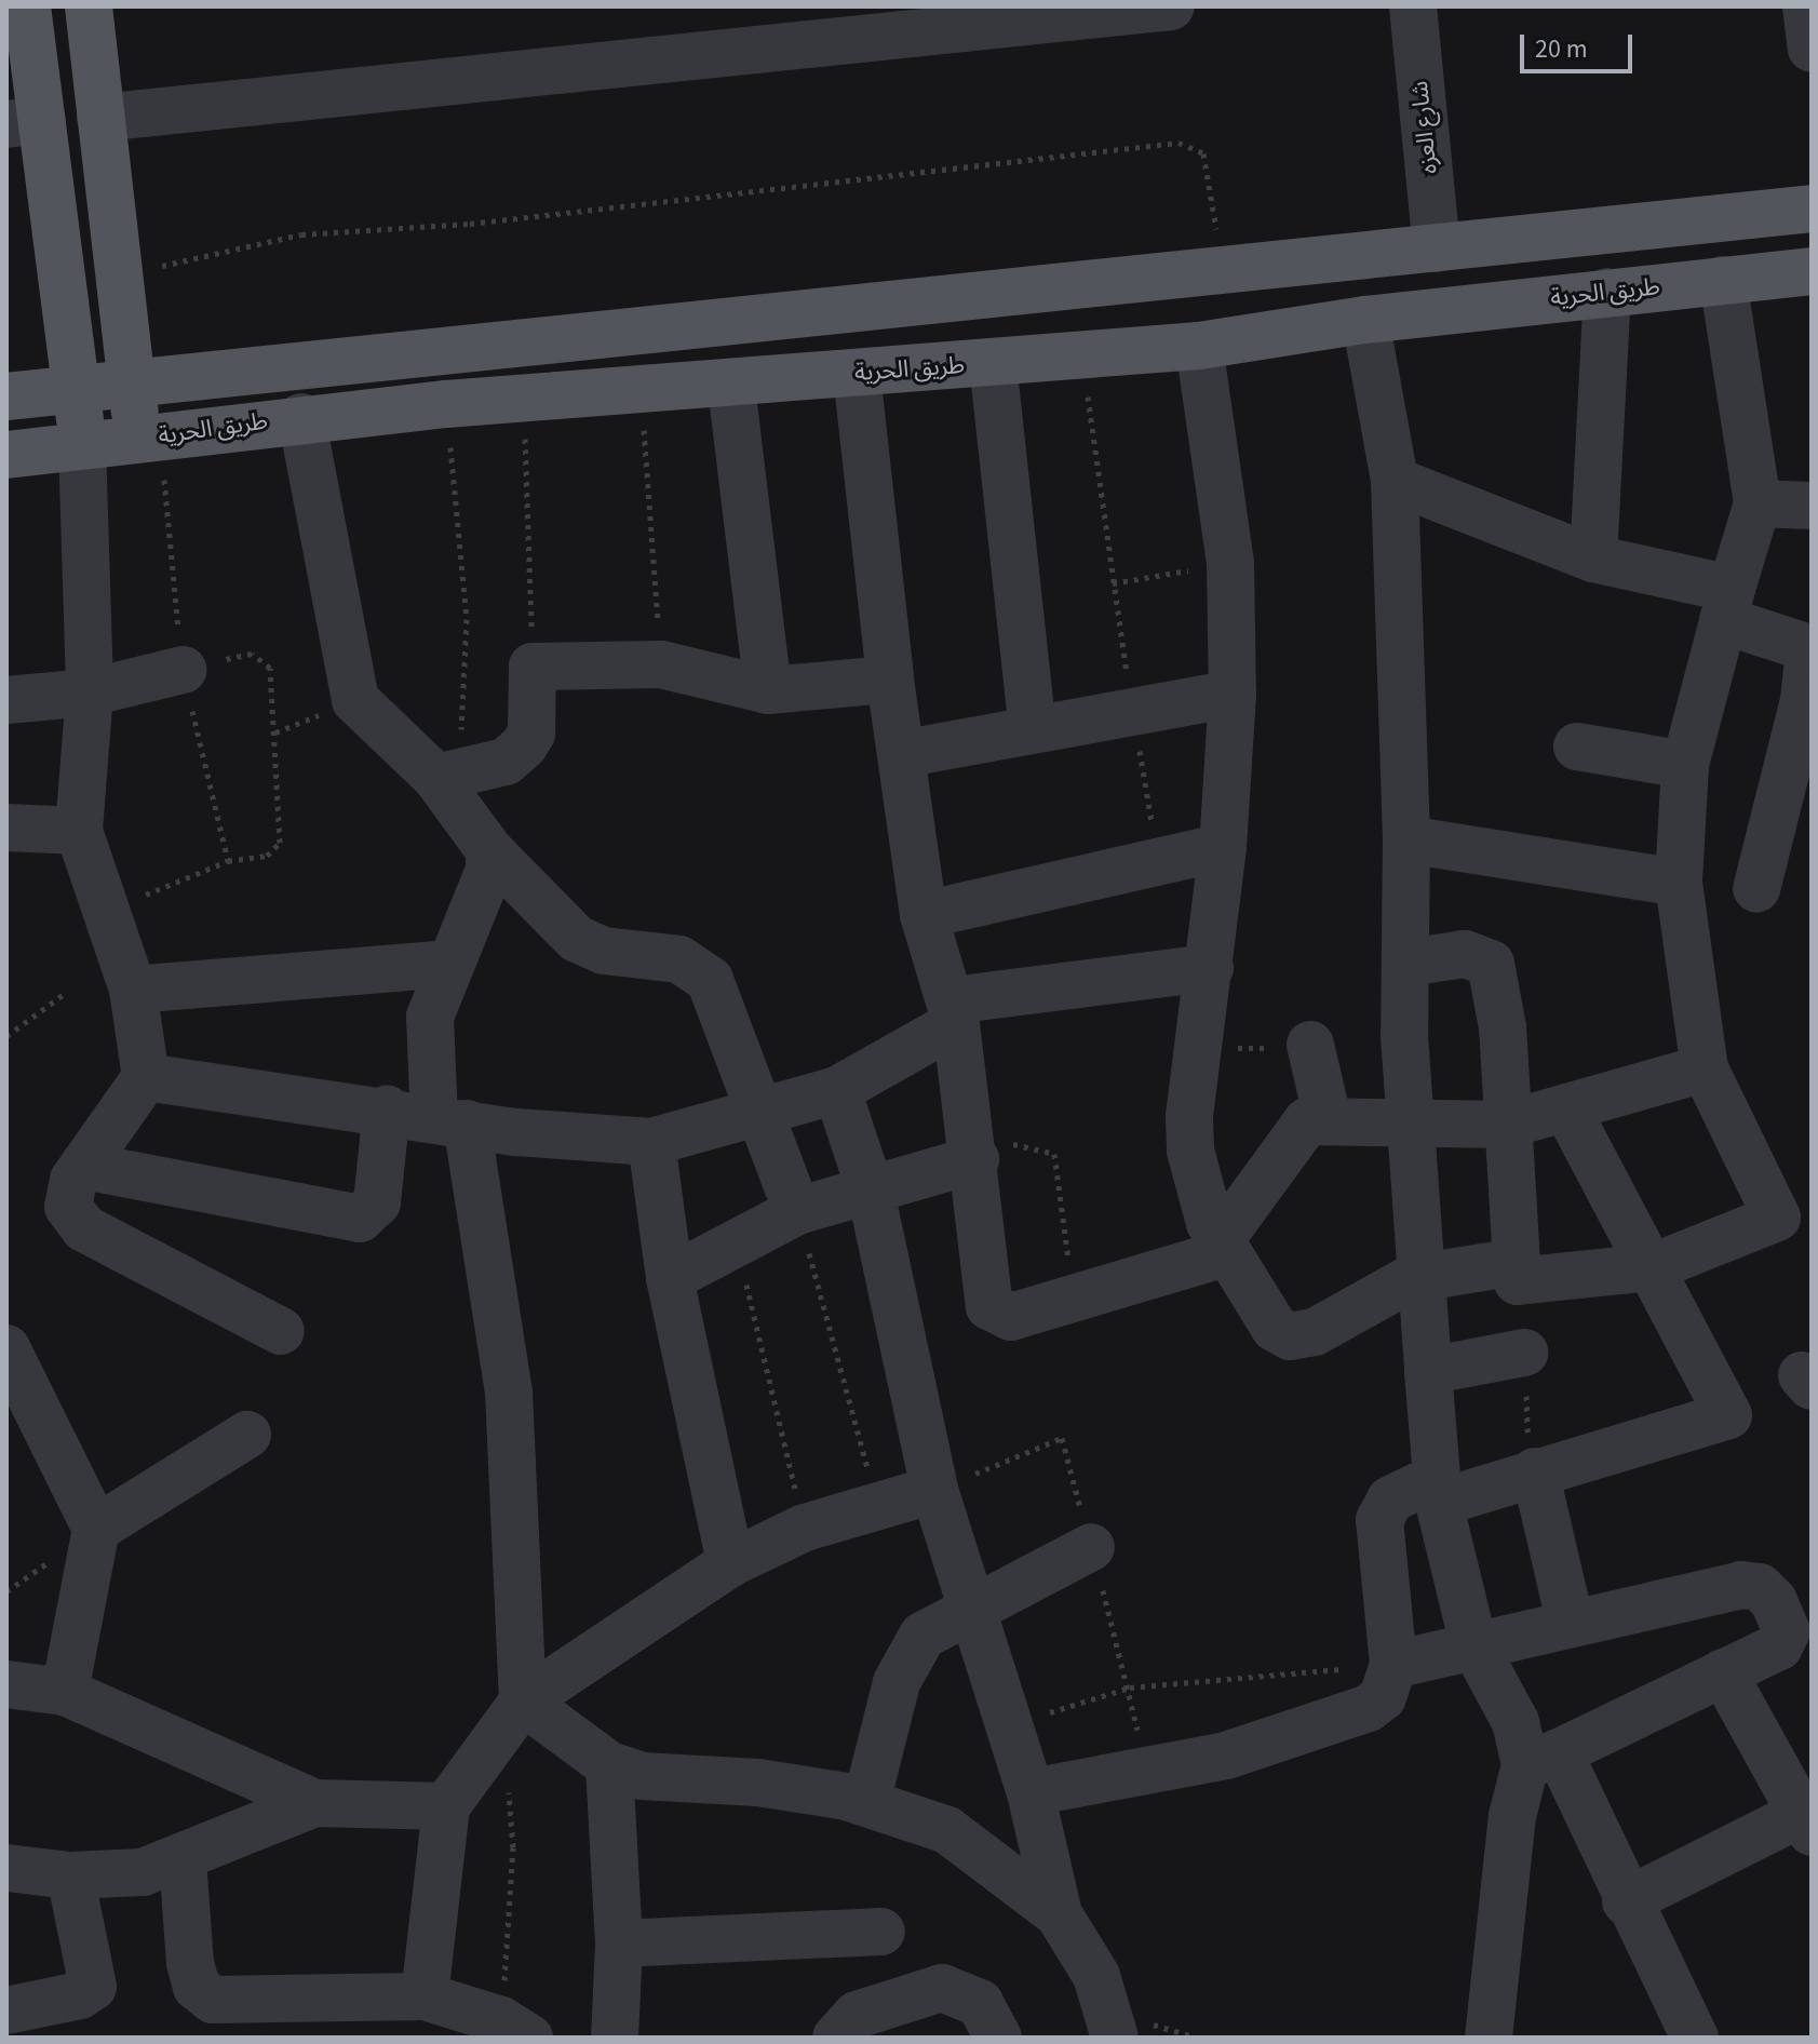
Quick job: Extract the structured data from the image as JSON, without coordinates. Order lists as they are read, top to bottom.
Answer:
{
  "streets": {
    "main road": ["طريق الحرية"],
    "street": ["شارع العزه"]
  },
  "scale_bar": "20 m"
}
